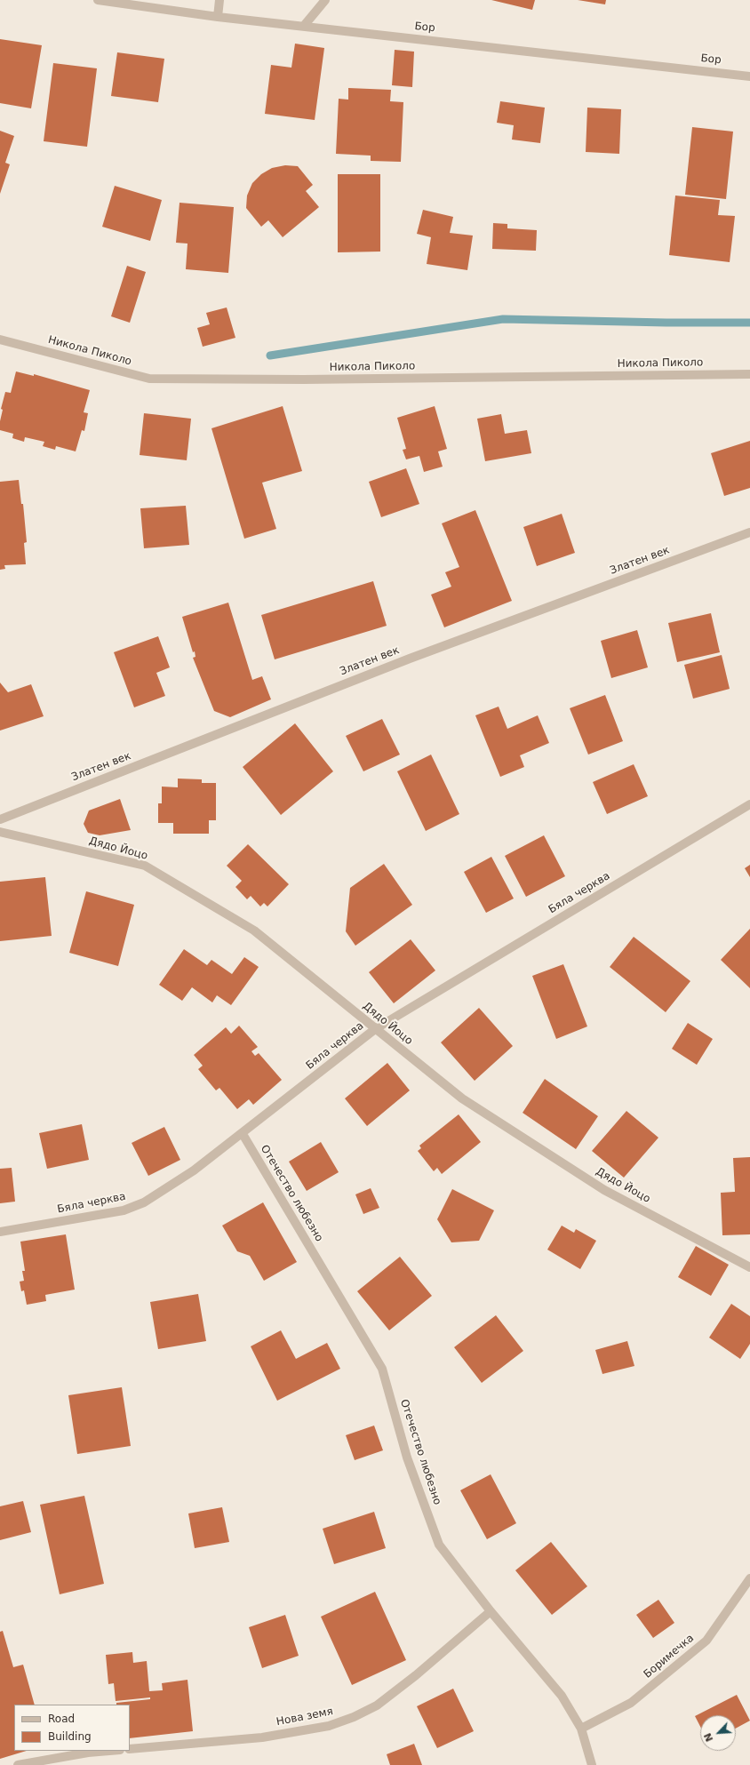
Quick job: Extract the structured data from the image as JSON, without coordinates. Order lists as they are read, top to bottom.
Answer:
{
  "streets": {
    "street": [
      "Бор",
      "Никола Пиколо",
      "Златен век",
      "Дядо Йоцо",
      "Бяла черква",
      "Отечество любезно",
      "Боримечка",
      "Нова земя"
    ]
  },
  "crossings": [
    ["Дядо Йоцо", "Бяла черква"],
    ["Бяла черква", "Отечество любезно"],
    ["Отечество любезно", "Боримечка"],
    ["Отечество любезно", "Нова земя"]
  ],
  "legend": ["Road", "Building"],
  "north": "bottom left"
}
